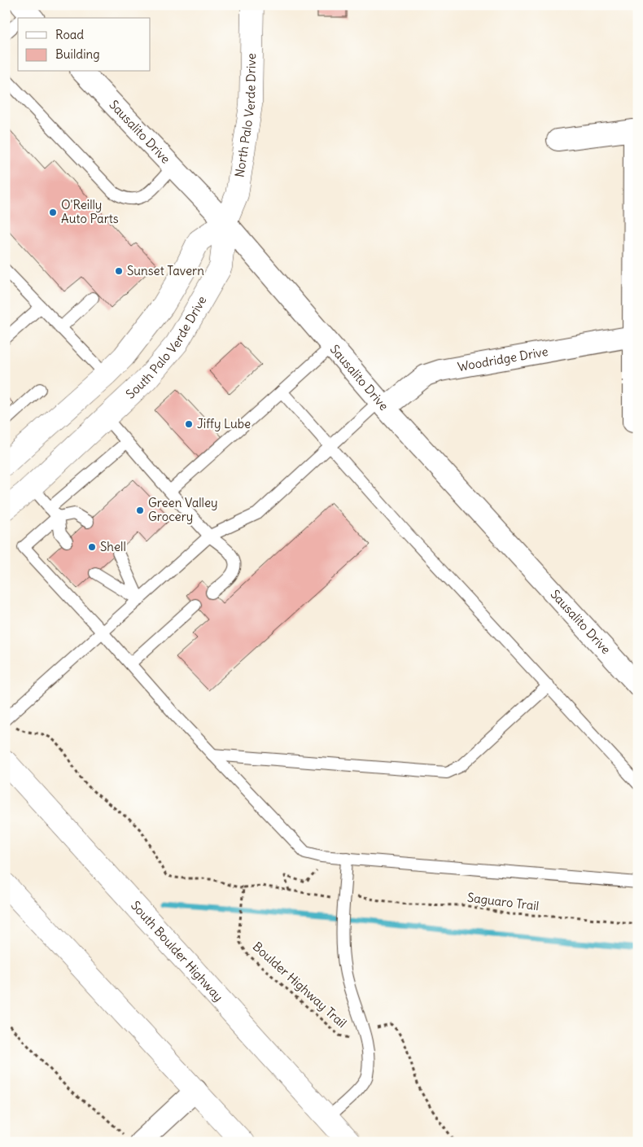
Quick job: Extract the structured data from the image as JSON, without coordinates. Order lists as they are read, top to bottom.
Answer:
{
  "streets": {
    "street": [
      "North Palo Verde Drive",
      "Sausalito Drive",
      "South Palo Verde Drive",
      "Woodridge Drive",
      "South Boulder Highway"
    ],
    "path": ["Saguaro Trail", "Boulder Highway Trail"]
  },
  "crossings": [
    ["North Palo Verde Drive", "Sausalito Drive"],
    ["North Palo Verde Drive", "South Palo Verde Drive"],
    ["Sausalito Drive", "South Palo Verde Drive"],
    ["Sausalito Drive", "Woodridge Drive"]
  ],
  "places": [
    "O'Reilly Auto Parts",
    "Sunset Tavern",
    "Jiffy Lube",
    "Green Valley Grocery",
    "Shell"
  ],
  "legend": ["Road", "Building"]
}
